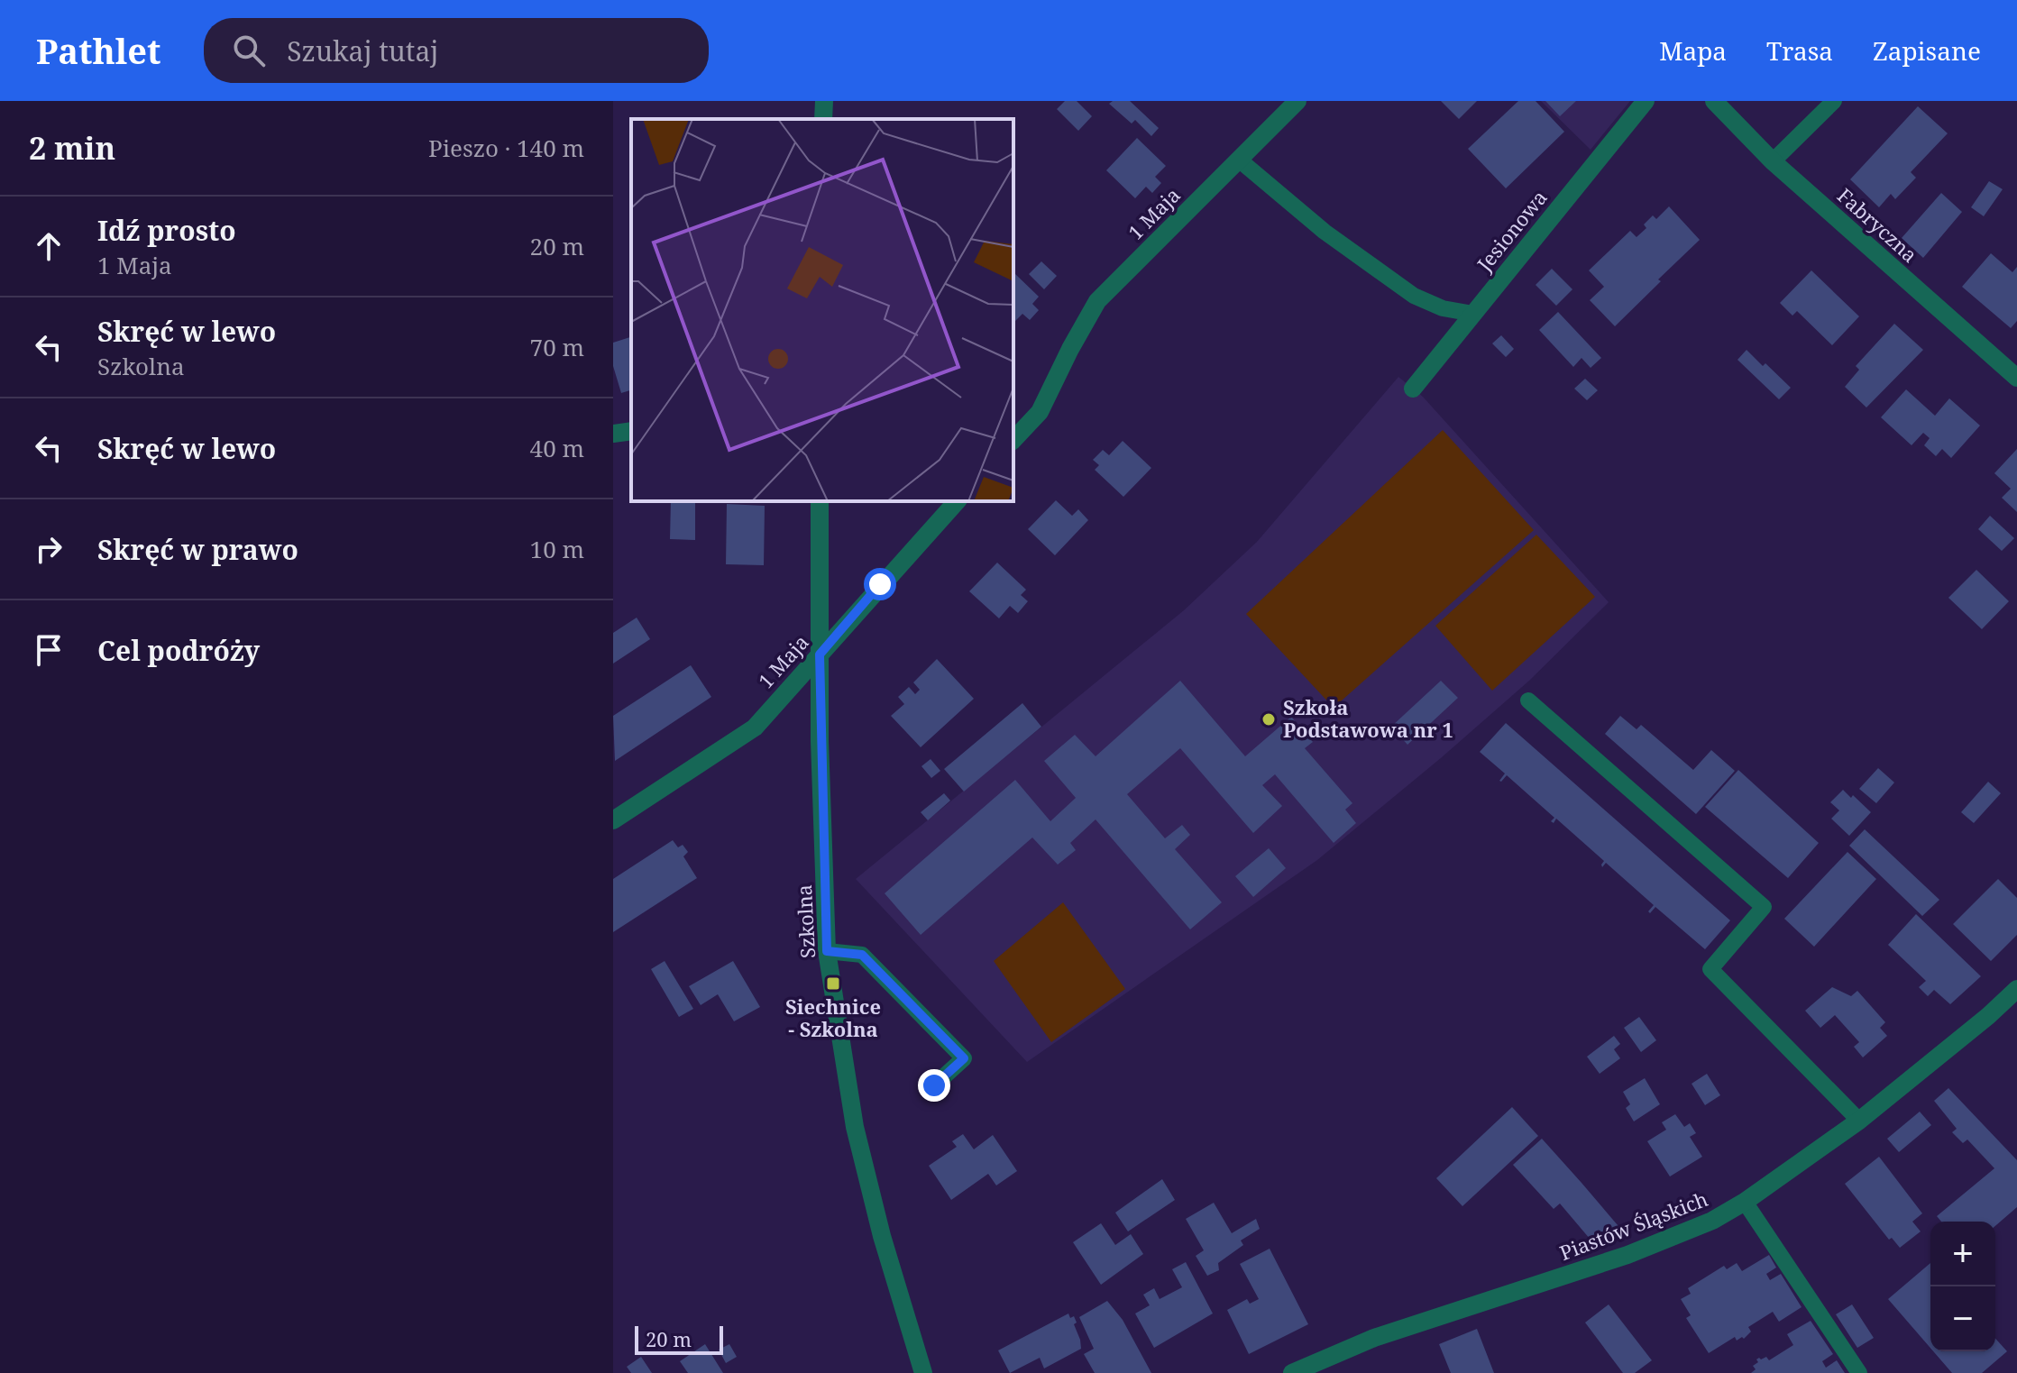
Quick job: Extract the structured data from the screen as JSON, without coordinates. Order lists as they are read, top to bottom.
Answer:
{
  "streets": {
    "street": [
      "1 Maja",
      "Fabryczna",
      "Jesionowa",
      "Szkolna",
      "Piastów Śląskich"
    ]
  },
  "crossings": [
    ["1 Maja", "Szkolna"]
  ],
  "places": {
    "other": ["Szkoła Podstawowa nr 1"],
    "transit": ["Siechnice - Szkolna"]
  },
  "scale_bar": "20 m",
  "page": {
    "header": "Pathlet",
    "search": "Szukaj tutaj",
    "nav": ["Mapa", "Trasa", "Zapisane"],
    "heading": ["2 min", "Pieszo · 140 m"],
    "list": [
      ["Idź prosto", "1 Maja", "20 m"],
      ["Skręć w lewo", "Szkolna", "70 m"],
      ["Skręć w lewo", "40 m"],
      ["Skręć w prawo", "10 m"],
      "Cel podróży"
    ],
    "map_buttons": ["+", "−"],
    "scale": "20 m"
  }
}
